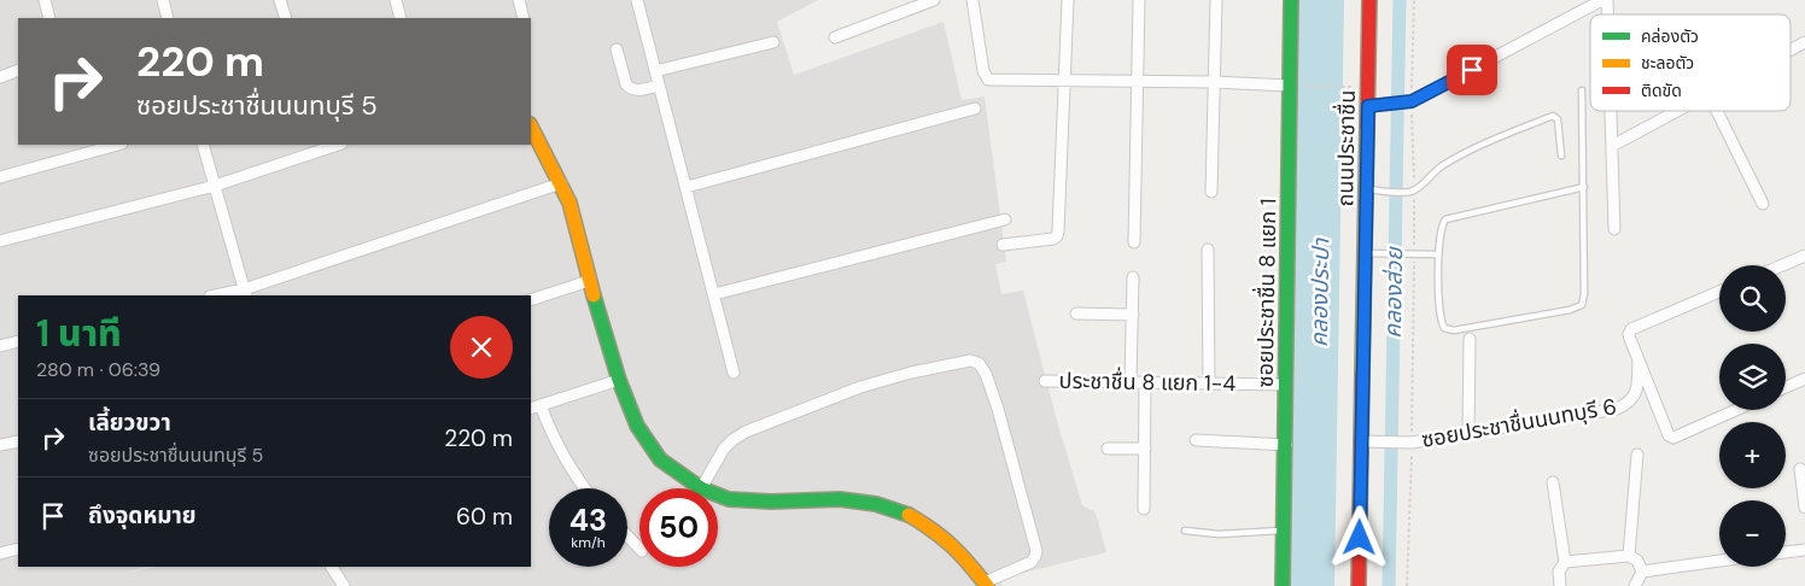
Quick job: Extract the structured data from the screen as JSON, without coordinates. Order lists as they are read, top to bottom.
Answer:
{
  "streets": {
    "street": [
      "ถนนประชาชื่น",
      "ซอยประชาชื่น 8 แยก 1",
      "ประชาชื่น 8 แยก 1-4",
      "ซอยประชาชื่นนนทบุรี 6"
    ]
  },
  "crossings": [
    ["ถนนประชาชื่น", "ซอยประชาชื่นนนทบุรี 6"],
    ["ซอยประชาชื่น 8 แยก 1", "ประชาชื่น 8 แยก 1-4"]
  ],
  "water": ["คลองประปา", "คลองส่วย"],
  "legend": ["คล่องตัว", "ชะลอตัว", "ติดขัด"],
  "page": {
    "turn": ["220 m", "ซอยประชาชื่นนนทบุรี 5"],
    "map_buttons": ["+", "−"],
    "heading": ["1 นาที", "280 m · 06:39"],
    "list": [
      {
        "name": "เลี้ยวขวา",
        "note": "ซอยประชาชื่นนนทบุรี 5",
        "value": "220 m"
      },
      {
        "name": "ถึงจุดหมาย",
        "value": "60 m"
      }
    ],
    "speed": "43 km/h",
    "limit": "50"
  }
}
